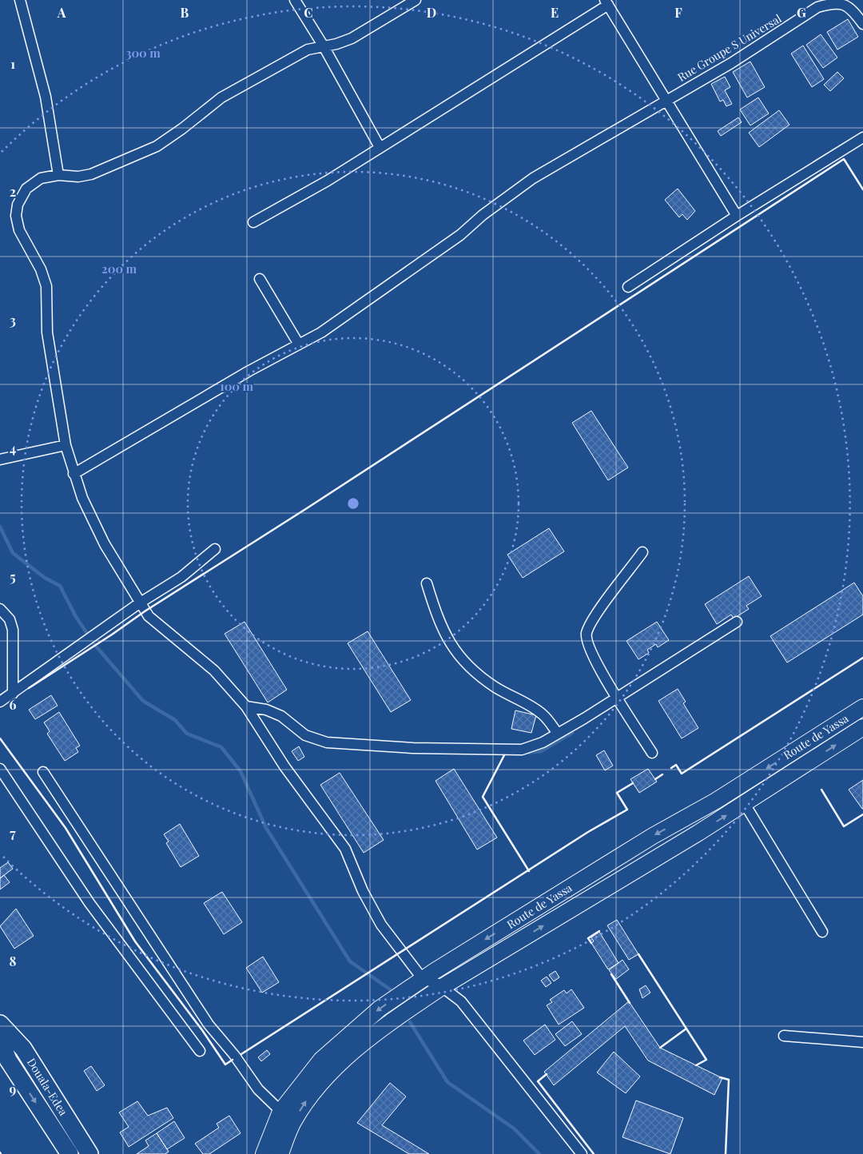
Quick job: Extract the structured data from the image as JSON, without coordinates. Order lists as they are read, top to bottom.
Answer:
{
  "streets": {
    "highway": ["Douala-Edea"],
    "main road": ["Route de Yassa"],
    "street": ["Rue Groupe S Universal"]
  },
  "grid": {
    "columns": [
      "A",
      "B",
      "C",
      "D",
      "E",
      "F",
      "G"
    ],
    "rows": [
      "1",
      "2",
      "3",
      "4",
      "5",
      "6",
      "7",
      "8",
      "9"
    ]
  },
  "rings": ["300 m", "200 m", "100 m"]
}
